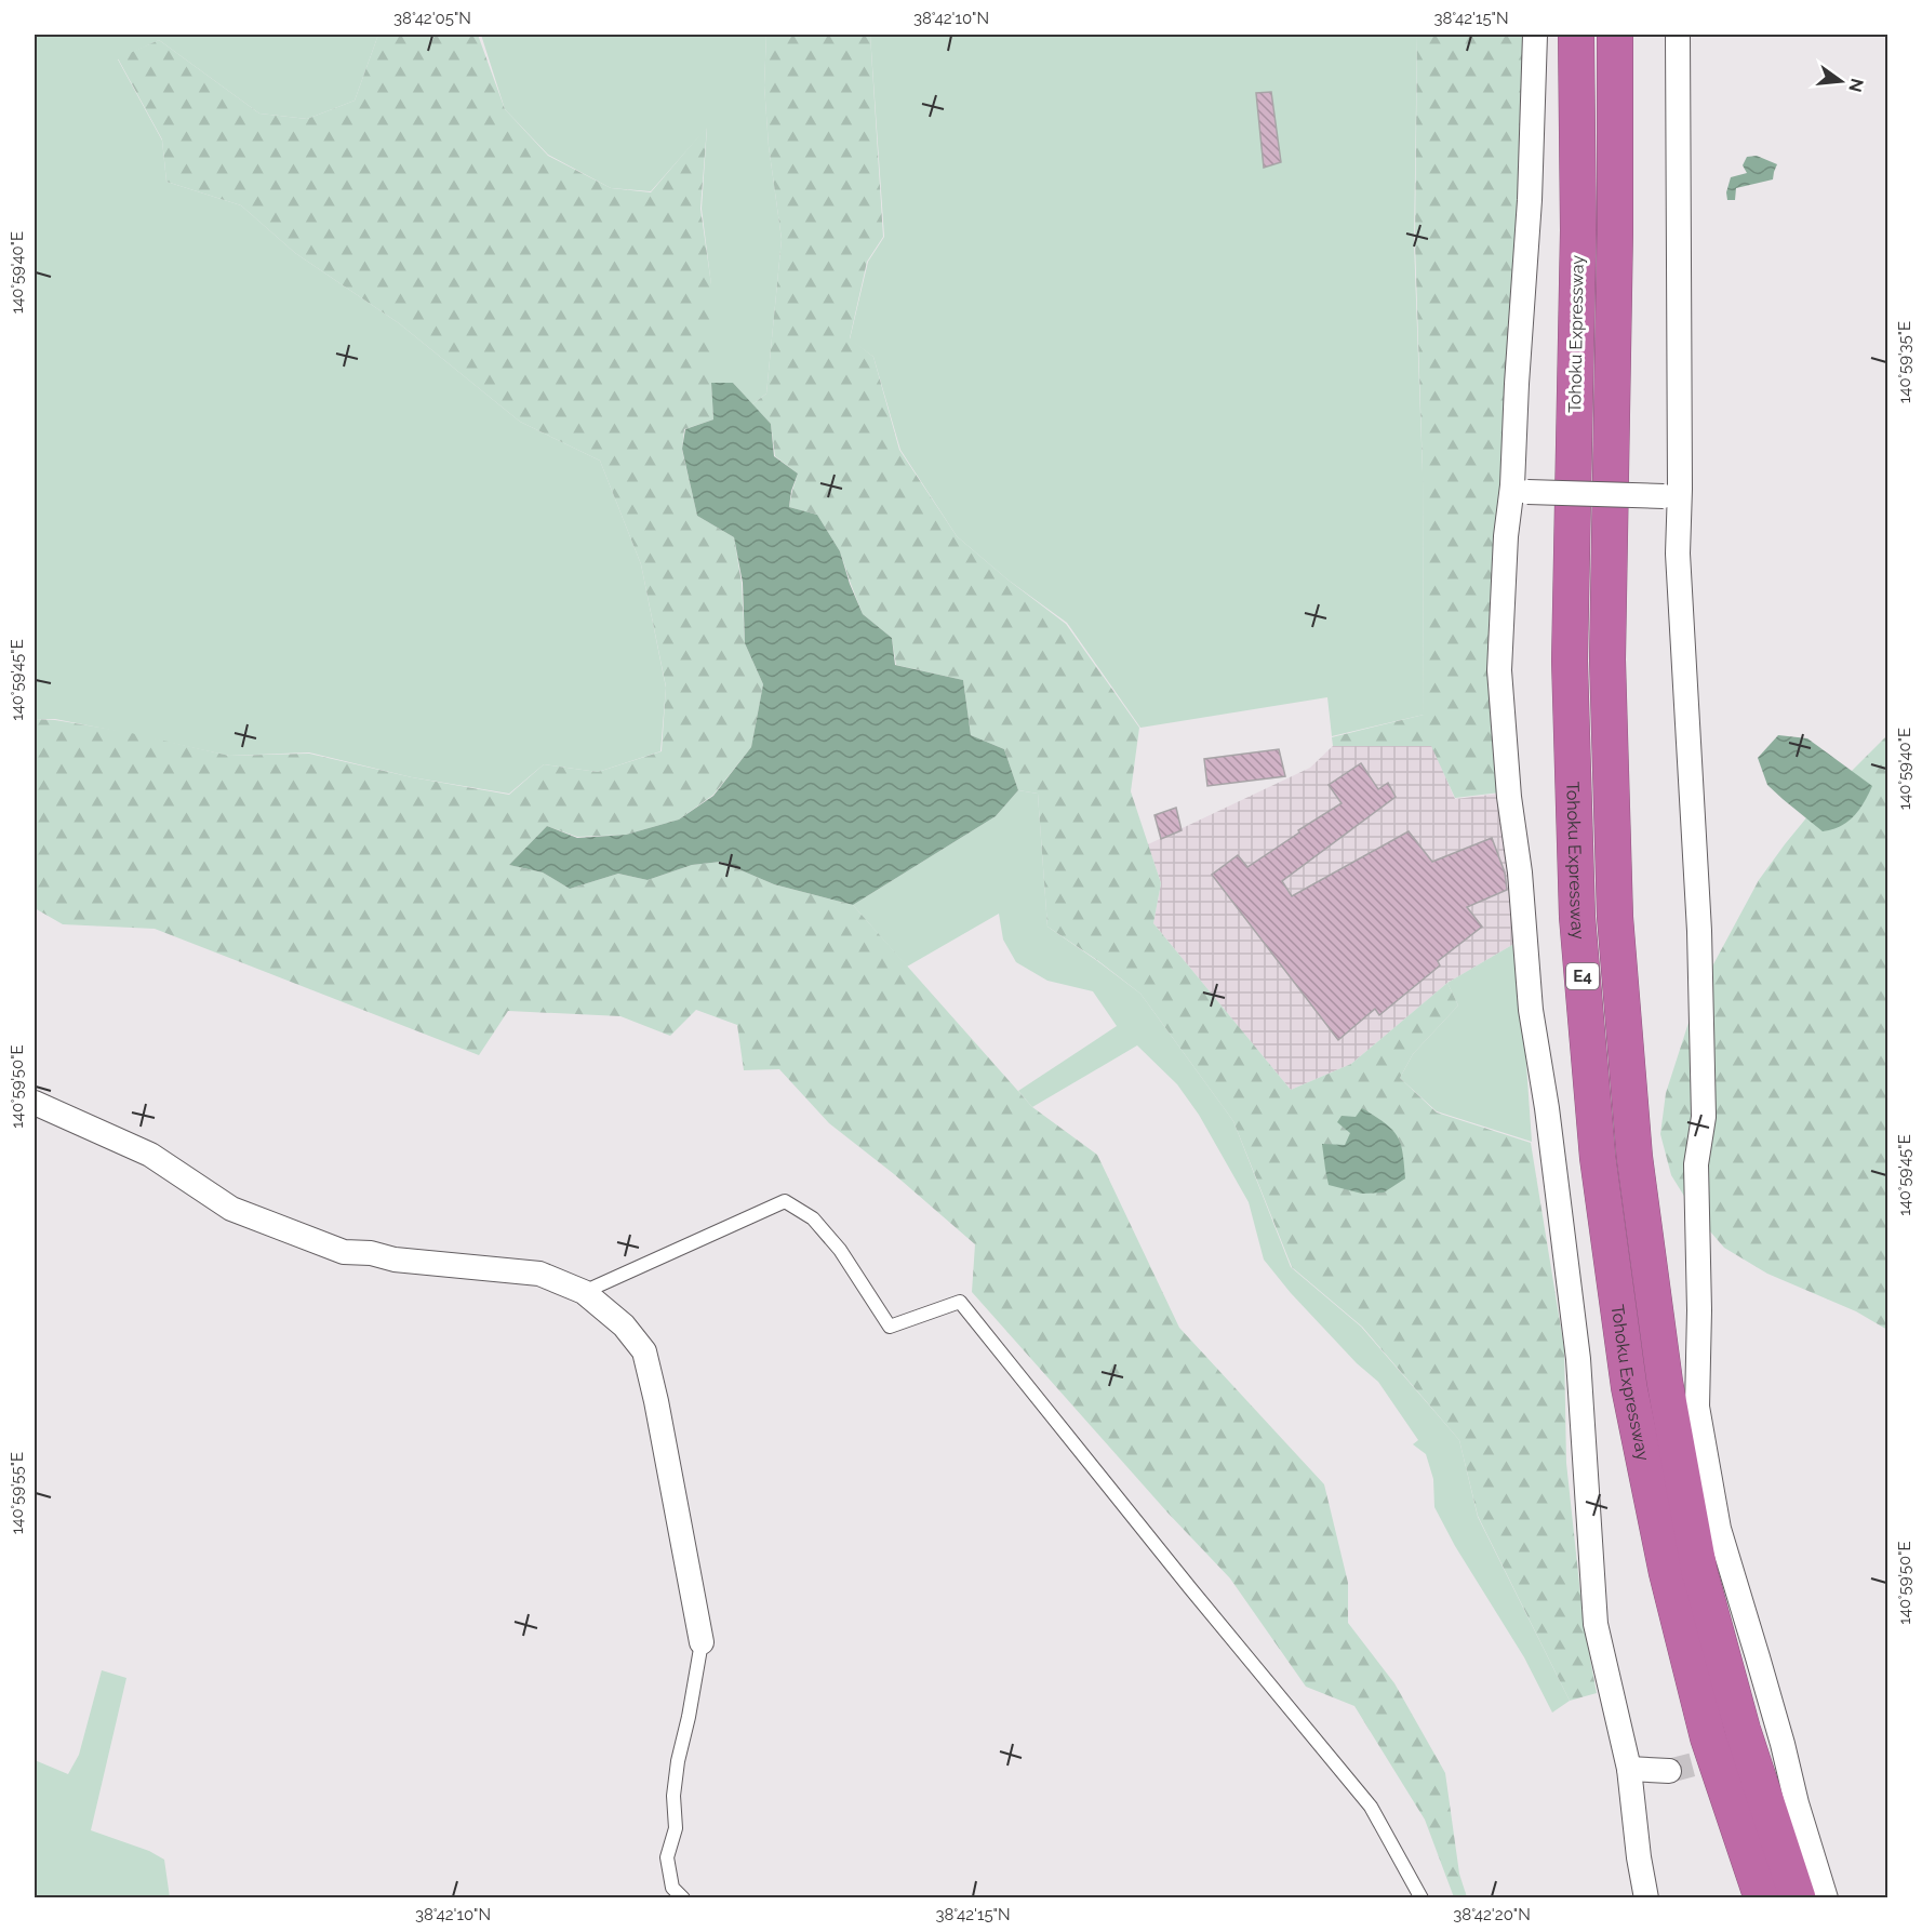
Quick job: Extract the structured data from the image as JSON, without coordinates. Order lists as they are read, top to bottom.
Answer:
{
  "streets": {
    "highway": ["Tohoku Expressway", "E4"]
  },
  "north": "right",
  "coordinates": [
    "38°42'05\"N",
    "38°42'10\"N",
    "38°42'15\"N",
    "140°59'40\"E",
    "140°59'35\"E",
    "140°59'45\"E",
    "140°59'50\"E",
    "140°59'55\"E",
    "38°42'20\"N"
  ]
}
